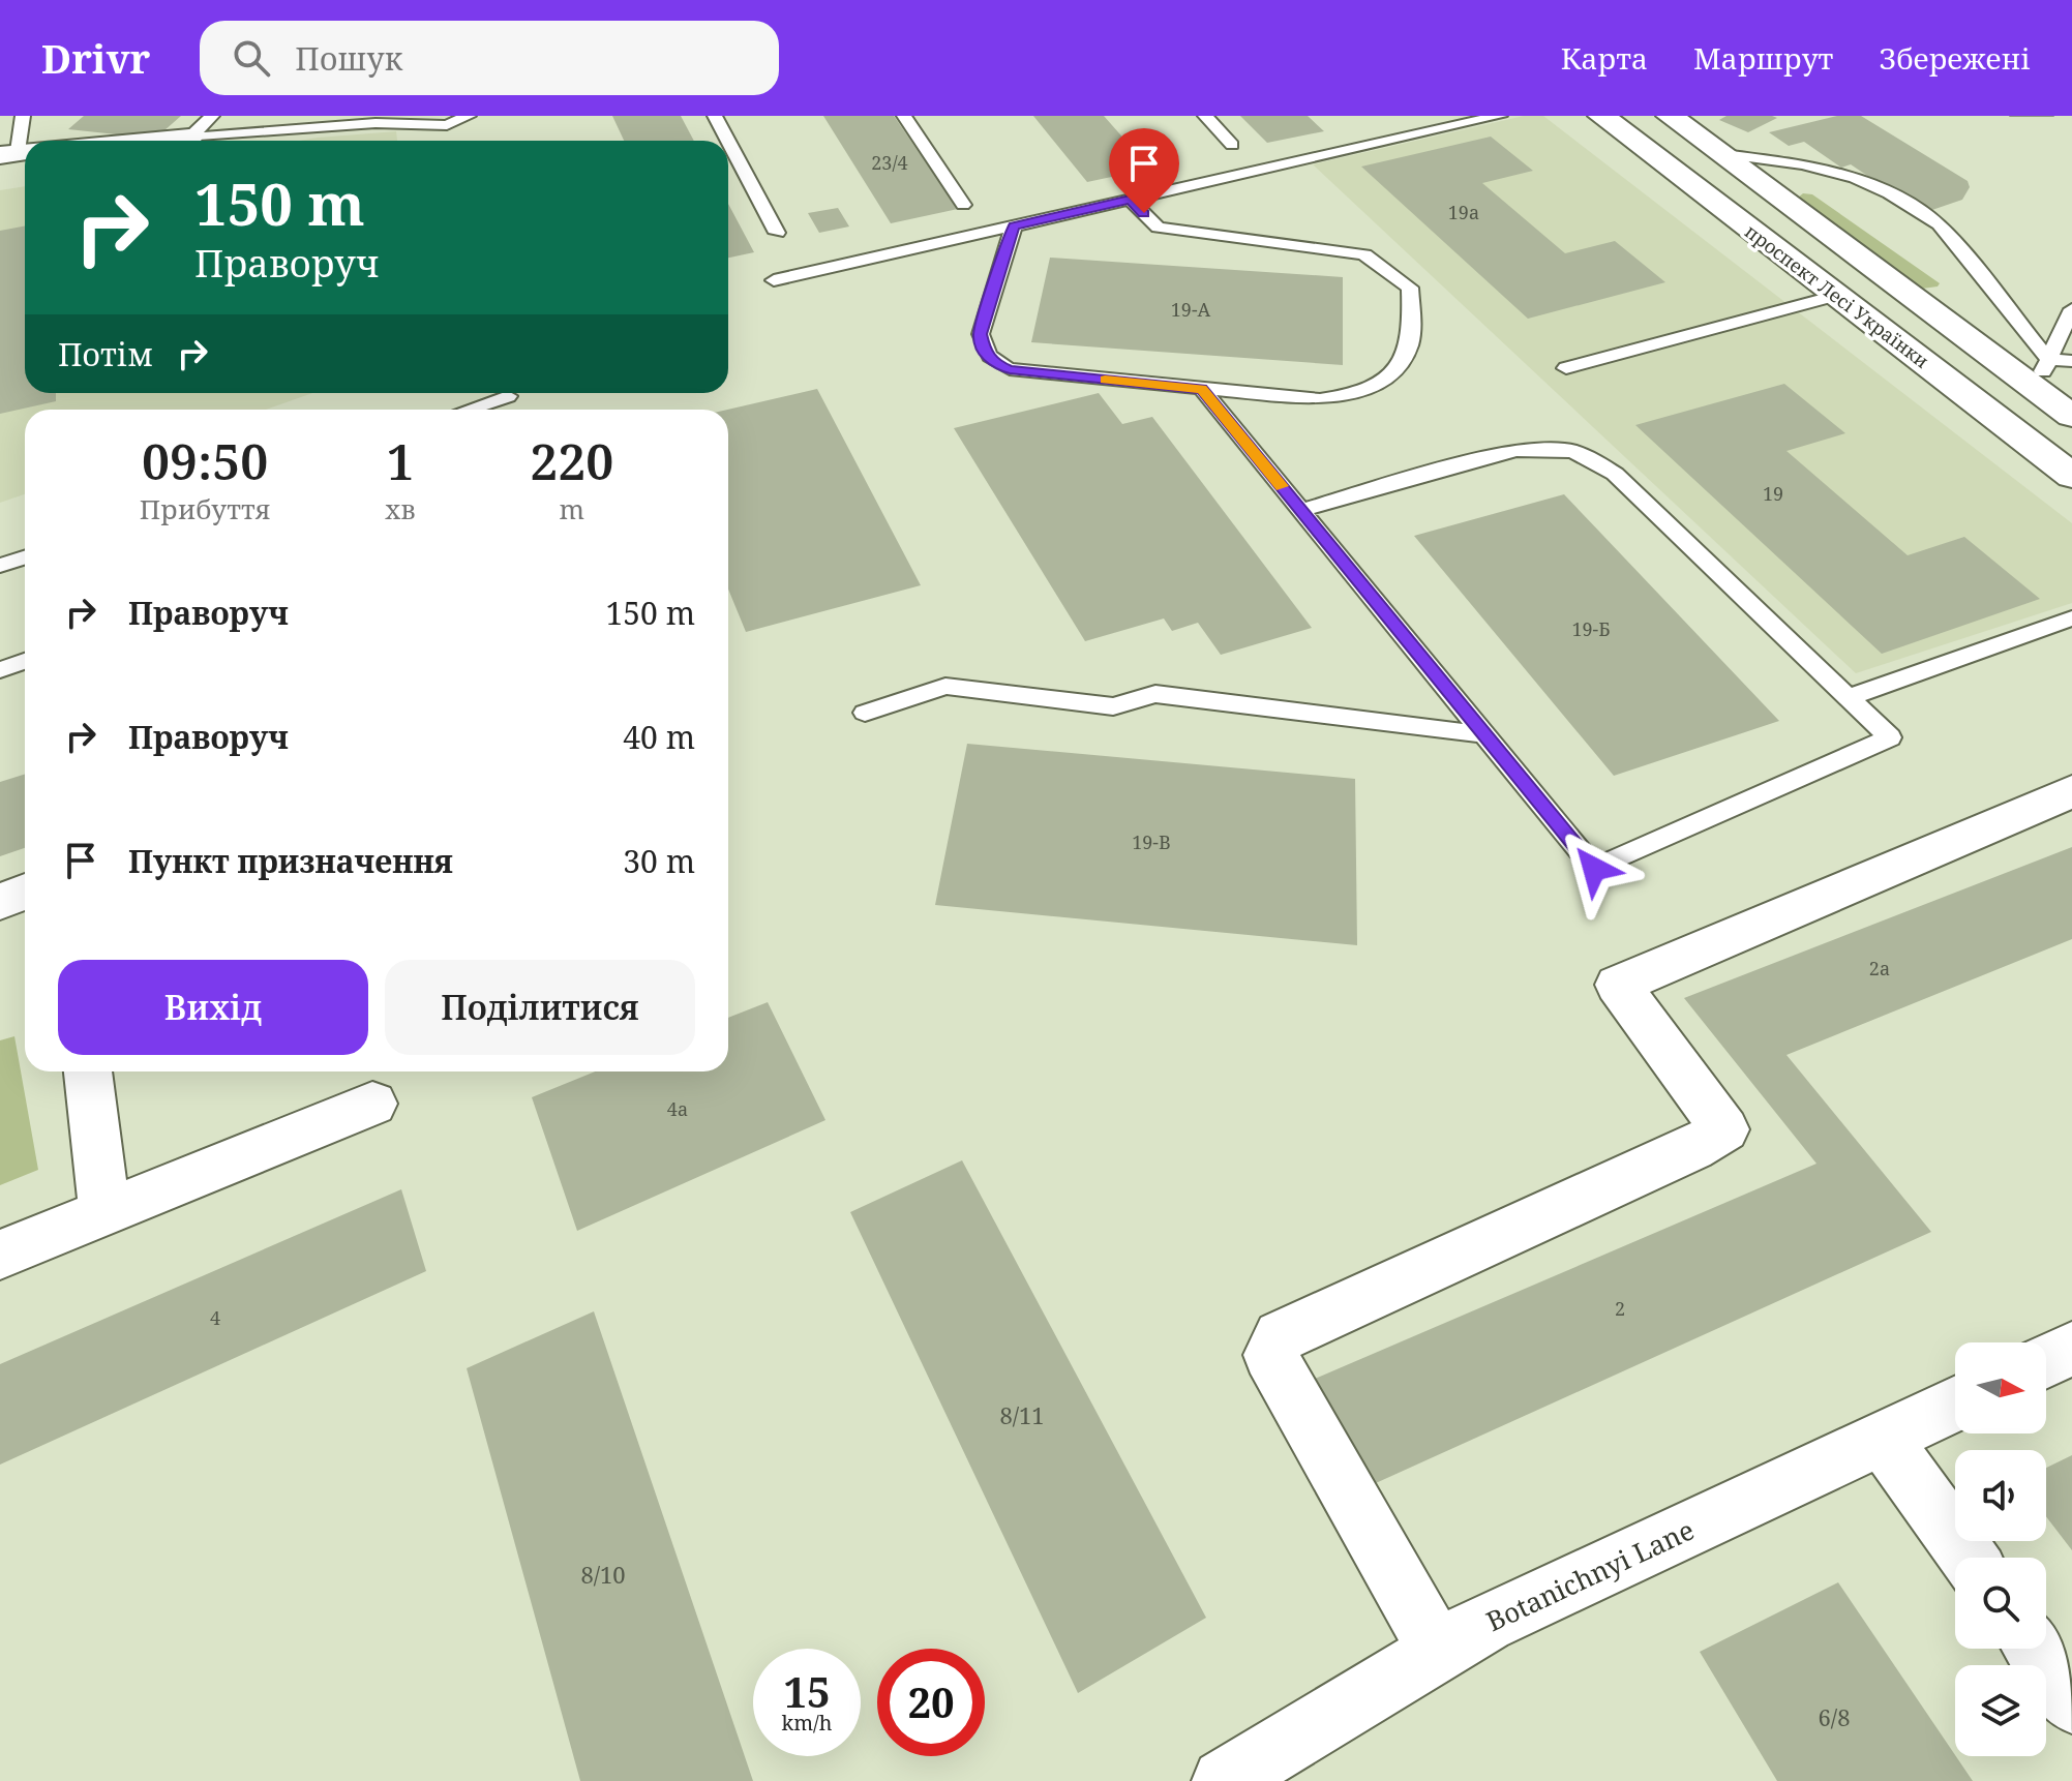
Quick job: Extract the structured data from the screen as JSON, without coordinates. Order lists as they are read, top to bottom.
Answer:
{
  "streets": {
    "street": ["проспект Лесі Українки", "Botanichnyi Lane"]
  },
  "house_numbers": [
    "23/4",
    "19а",
    "19-А",
    "19",
    "19-Б",
    "19-В",
    "2а",
    "4а",
    "2",
    "4",
    "8/11",
    "8/10",
    "6/8"
  ],
  "north": "right",
  "page": {
    "header": "Drivr",
    "search": "Пошук",
    "nav": ["Карта", "Маршрут", "Збережені"],
    "turn": ["150 m", "Праворуч"],
    "then": "Потім",
    "eta": [
      "09:50",
      "Прибуття",
      "1",
      "хв",
      "220",
      "m"
    ],
    "list": [
      {
        "name": "Праворуч",
        "value": "150 m"
      },
      {
        "name": "Праворуч",
        "value": "40 m"
      },
      {
        "name": "Пункт призначення",
        "value": "30 m"
      }
    ],
    "buttons": ["Вихід", "Поділитися"],
    "speed": "15 km/h",
    "limit": "20"
  }
}
